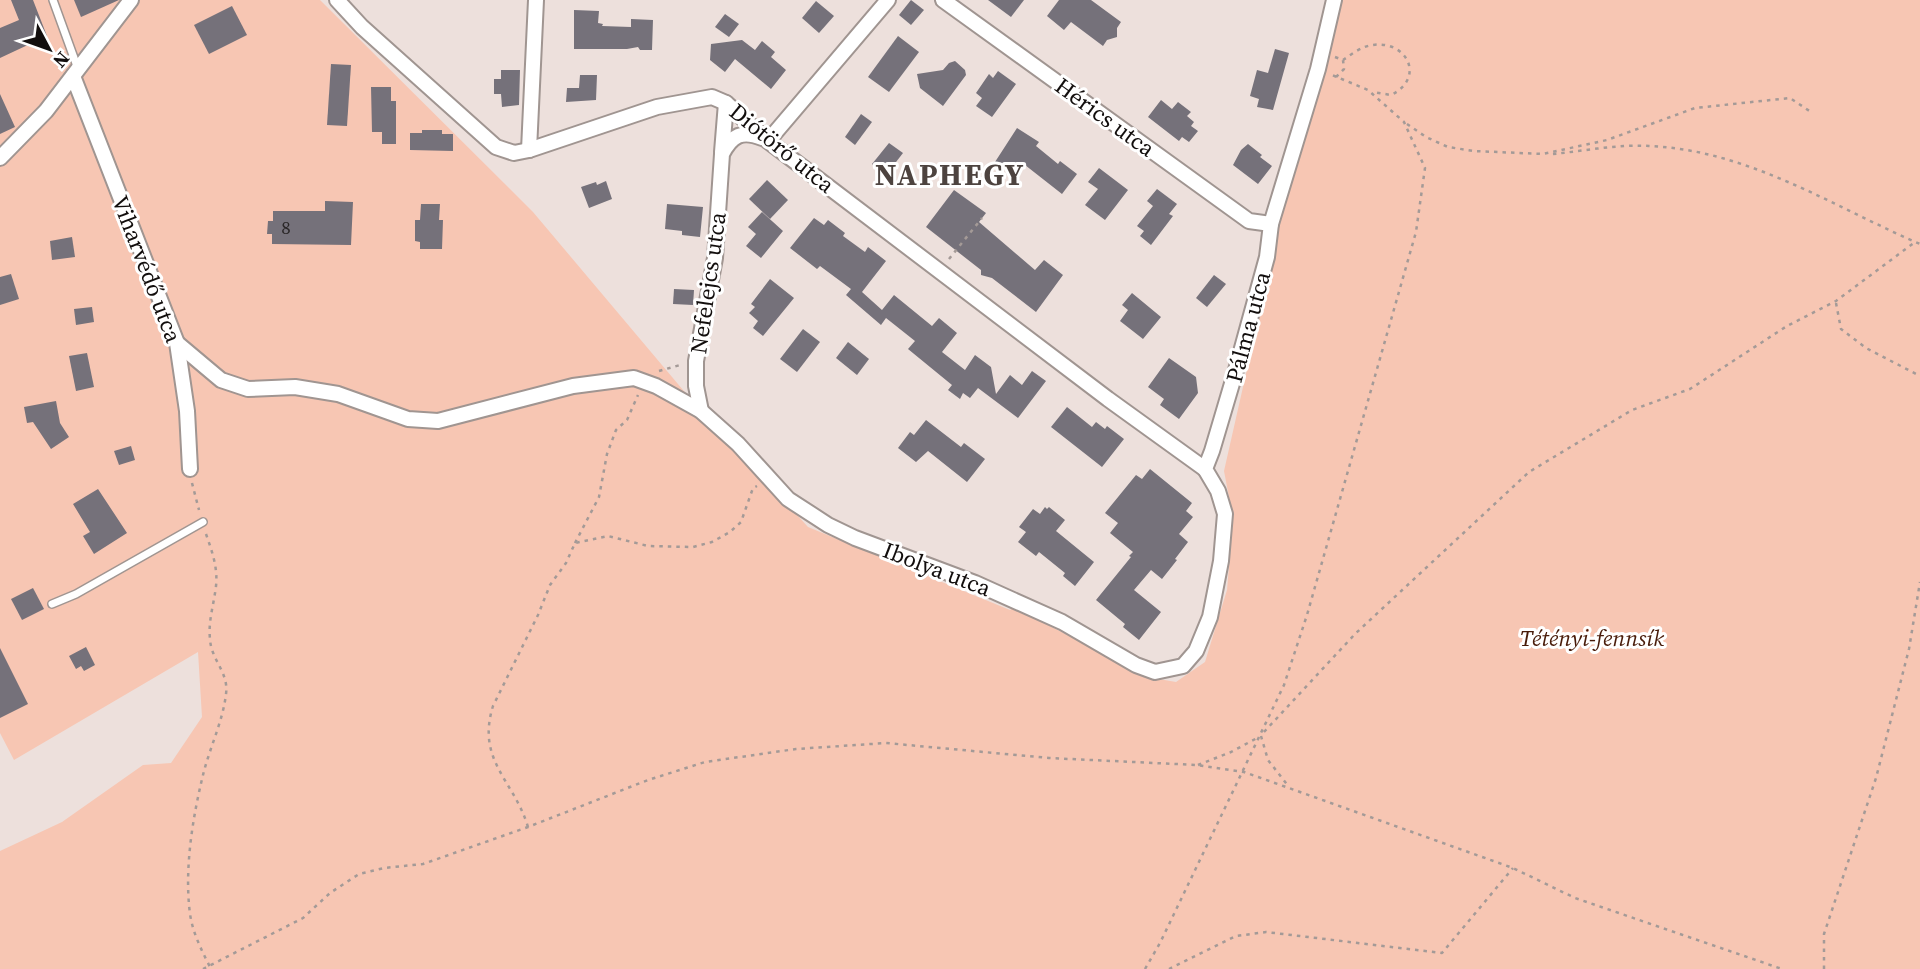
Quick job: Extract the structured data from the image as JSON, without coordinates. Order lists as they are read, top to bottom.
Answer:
{
  "streets": {
    "street": [
      "Hérics utca",
      "Diótörő utca",
      "Viharvédő utca",
      "Nefelejcs utca",
      "Pálma utca",
      "Ibolya utca"
    ]
  },
  "crossings": [
    ["Hérics utca", "Pálma utca"],
    ["Diótörő utca", "Nefelejcs utca"],
    ["Diótörő utca", "Pálma utca"],
    ["Diótörő utca", "Ibolya utca"],
    ["Nefelejcs utca", "Ibolya utca"],
    ["Pálma utca", "Ibolya utca"]
  ],
  "districts": ["NAPHEGY"],
  "parks": ["Tétényi-fennsík"],
  "house_numbers": ["8"],
  "north": "bottom right"
}
